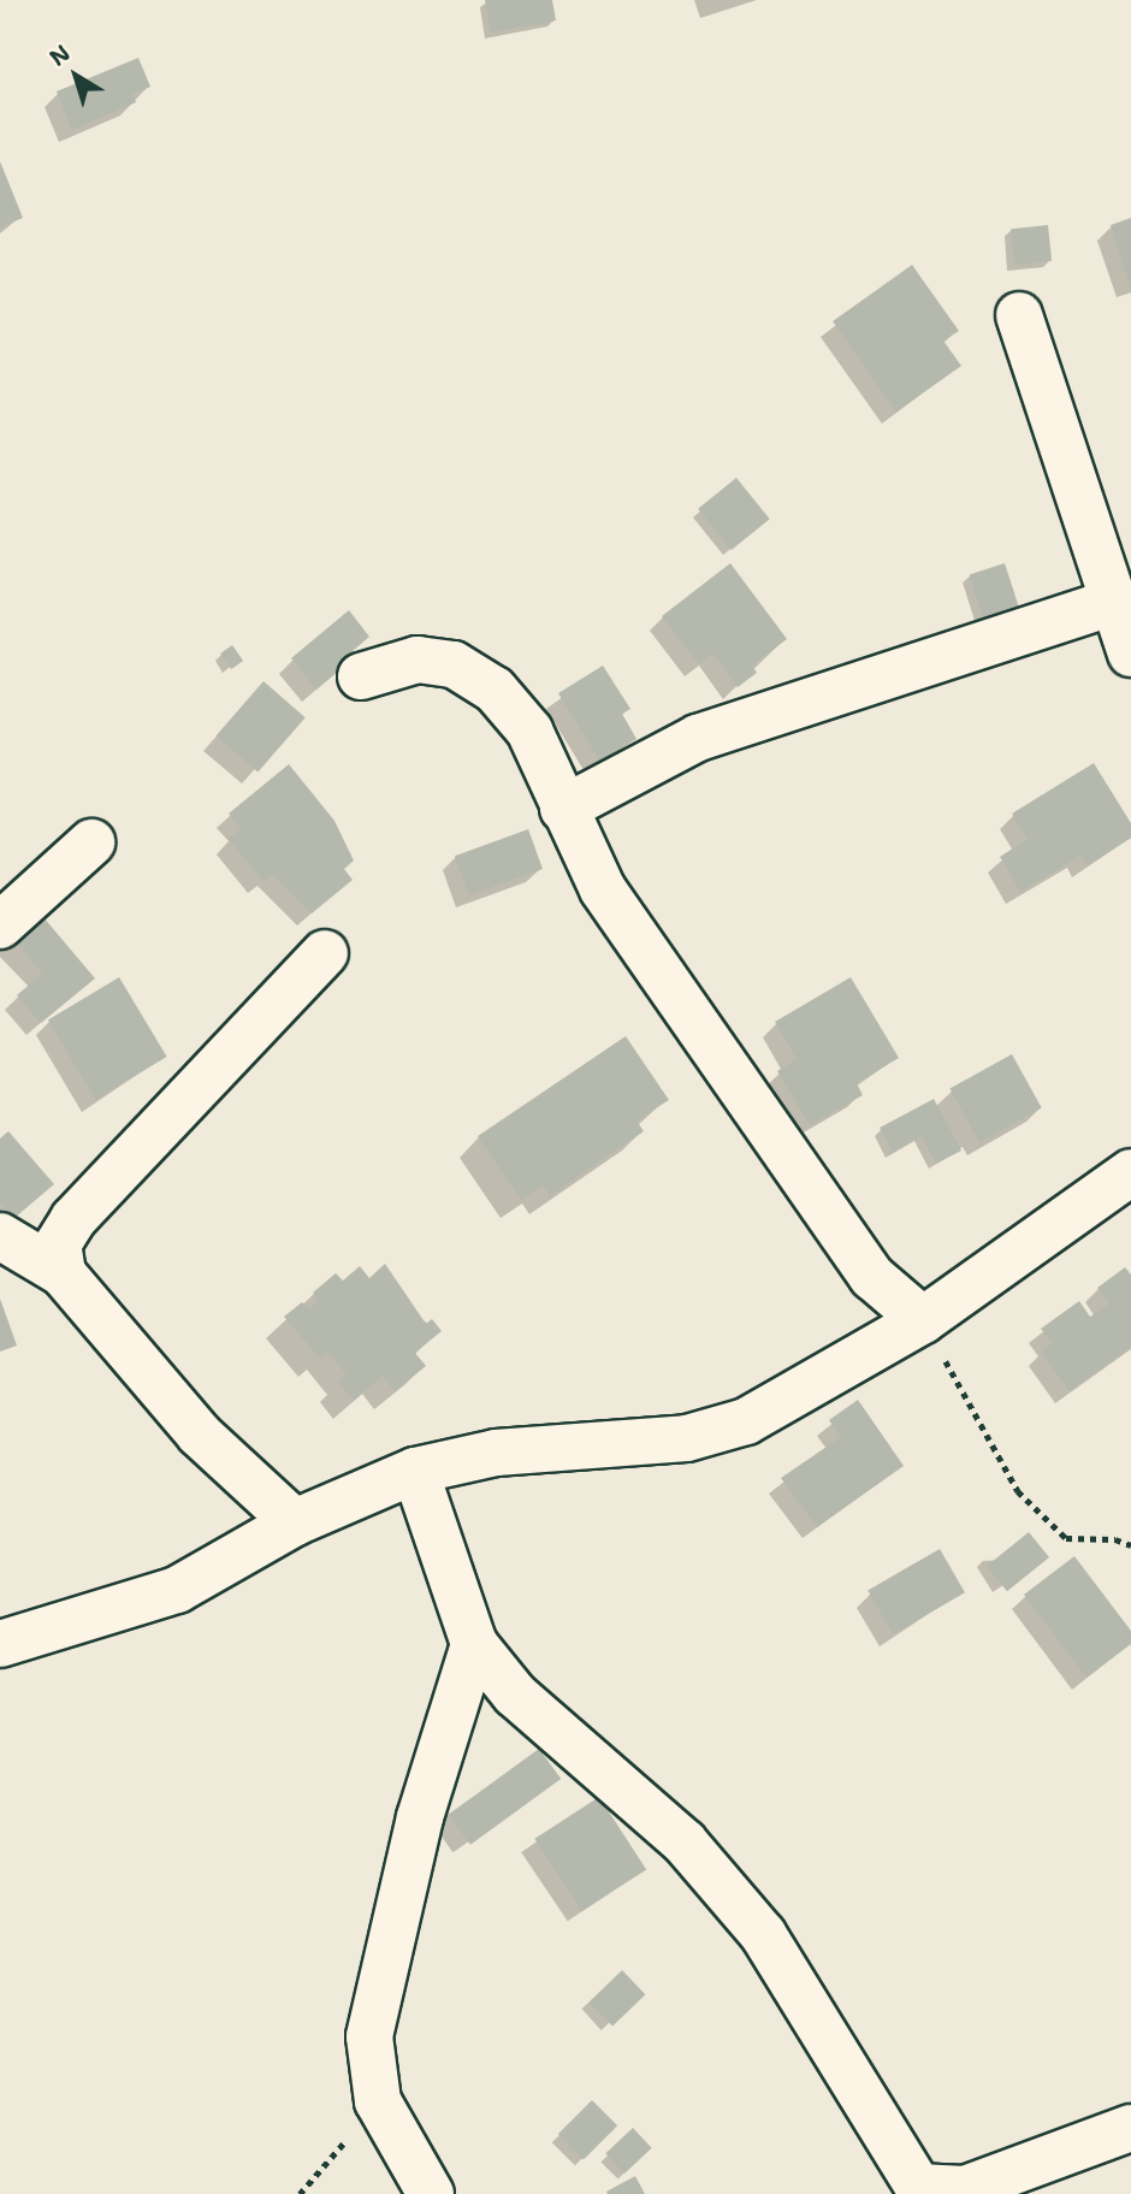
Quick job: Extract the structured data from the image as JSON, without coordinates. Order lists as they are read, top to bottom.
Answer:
{
  "north": "top left"
}
